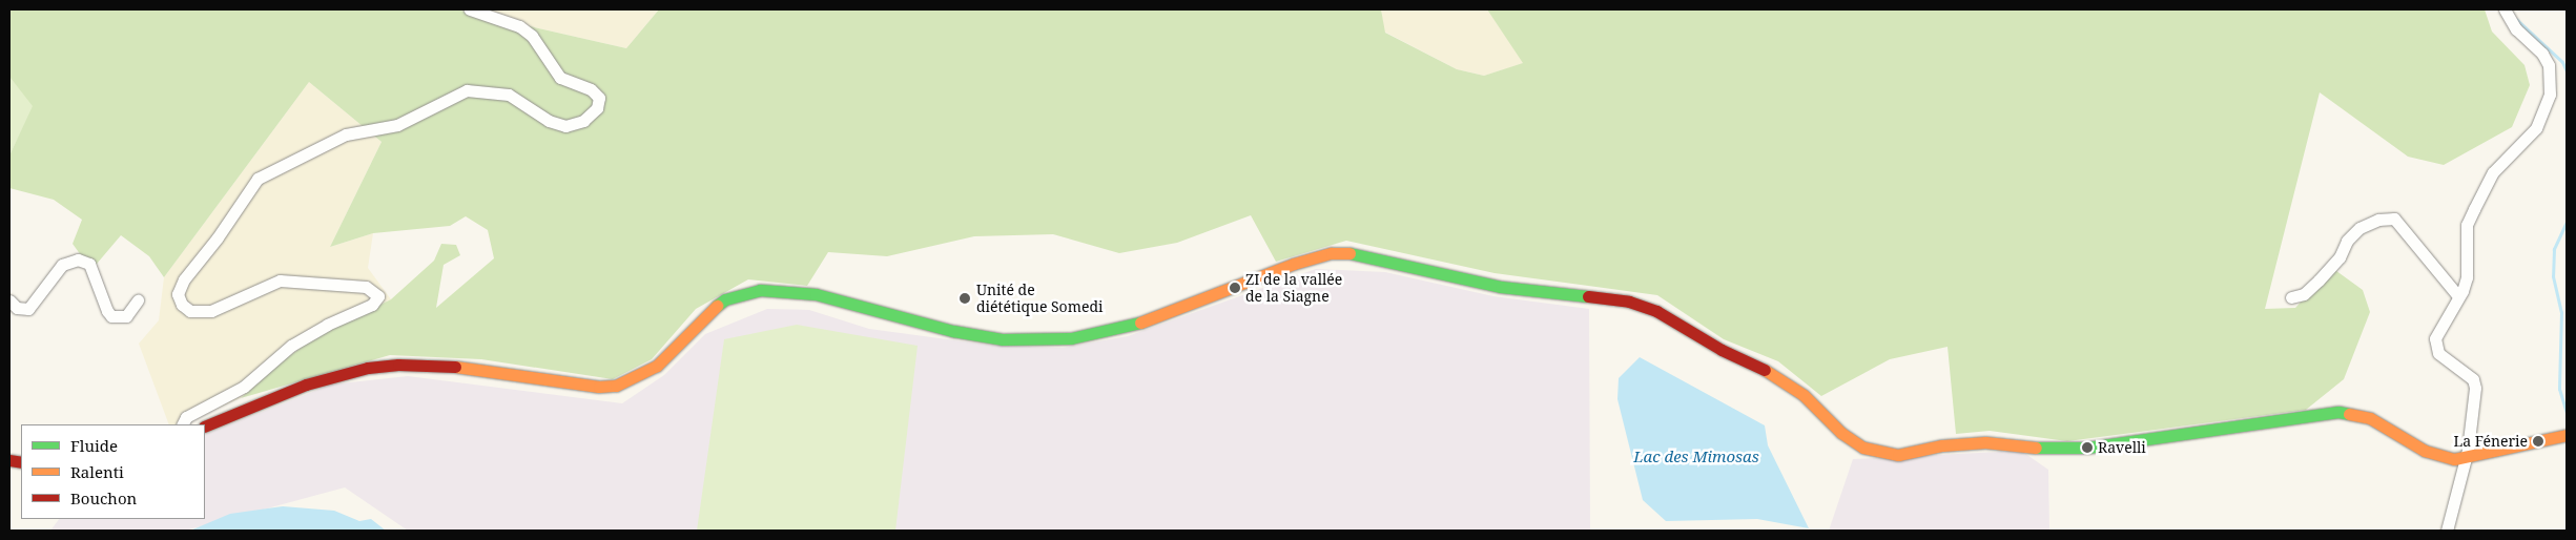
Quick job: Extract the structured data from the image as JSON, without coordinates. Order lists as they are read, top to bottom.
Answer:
{
  "water": ["Lac des Mimosas"],
  "places": [
    "ZI de la vallée de la Siagne",
    "Unité de diététique Somedi",
    "La Fénerie",
    "Ravelli"
  ],
  "legend": ["Fluide", "Ralenti", "Bouchon"]
}
